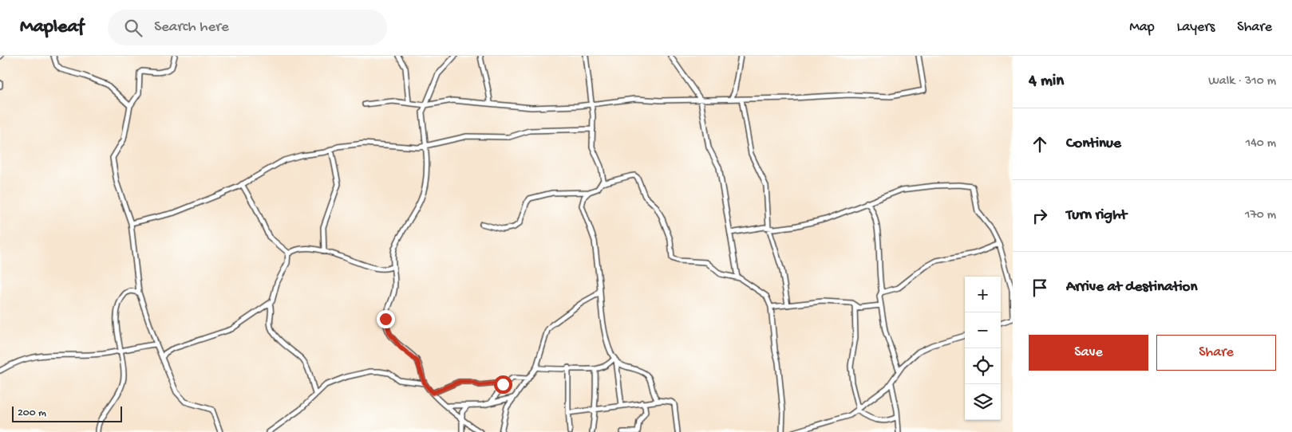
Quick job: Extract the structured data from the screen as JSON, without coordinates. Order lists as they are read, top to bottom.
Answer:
{
  "scale_bar": "200 m",
  "page": {
    "header": "Mapleaf",
    "search": "Search here",
    "nav": ["Map", "Layers", "Share"],
    "heading": ["4 min", "Walk · 310 m"],
    "list": [
      ["Continue", "140 m"],
      ["Turn right", "170 m"],
      "Arrive at destination"
    ],
    "map_buttons": ["+", "−"],
    "buttons": ["Save", "Share"],
    "scale": "200 m"
  }
}
